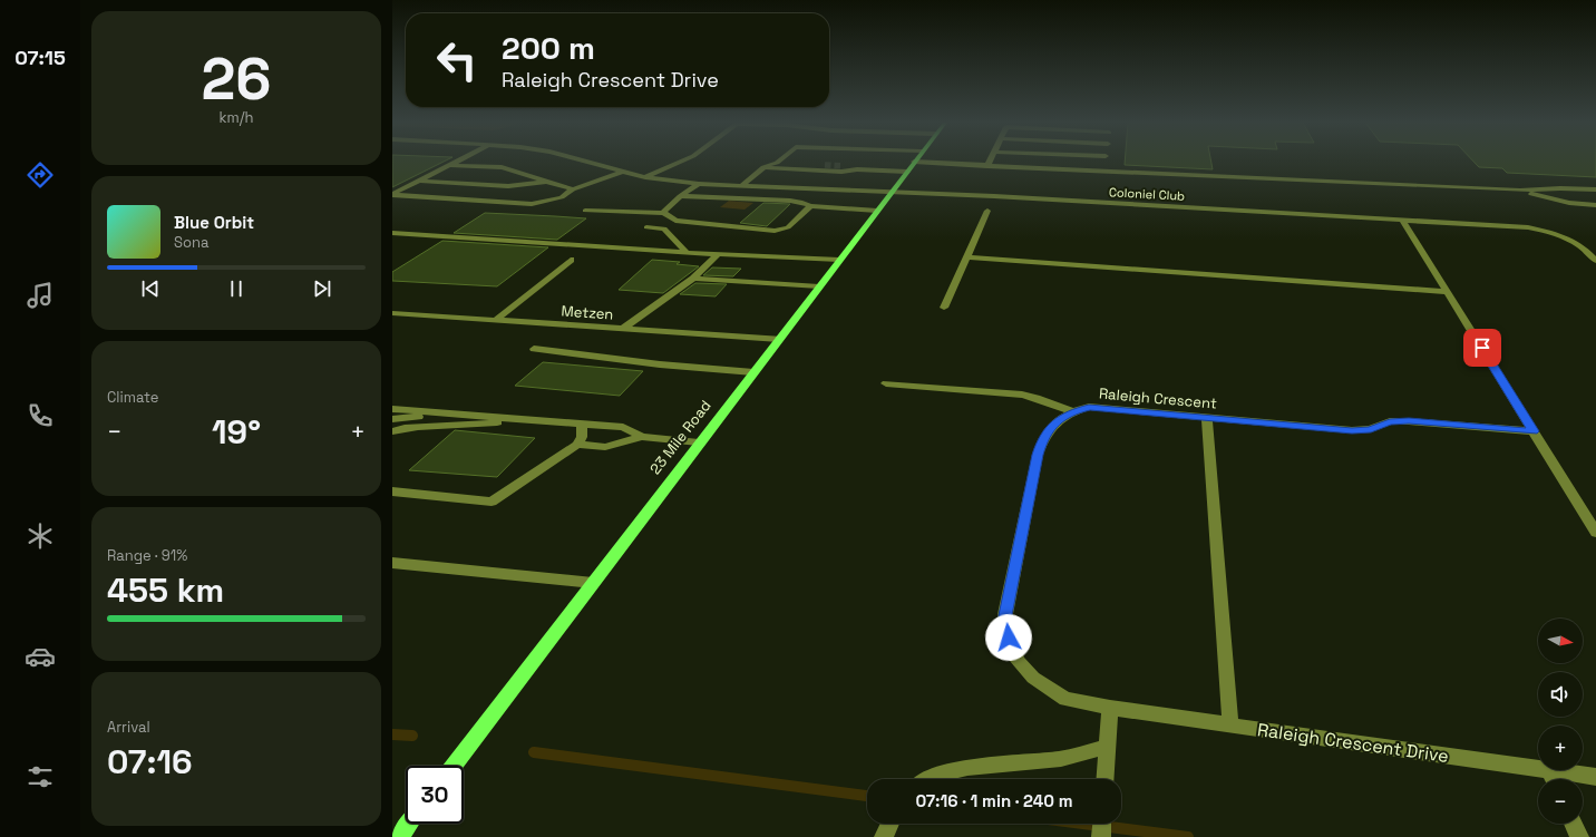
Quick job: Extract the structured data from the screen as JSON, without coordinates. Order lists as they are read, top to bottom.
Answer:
{
  "streets": {
    "main road": ["23 Mile Road"],
    "street": [
      "Coloniel Club",
      "Metzen",
      "Raleigh Crescent",
      "Raleigh Crescent Drive"
    ]
  },
  "crossings": [
    ["Coloniel Club", "23 Mile Road"],
    ["Metzen", "23 Mile Road"],
    ["Raleigh Crescent", "Raleigh Crescent Drive"]
  ],
  "north": "right",
  "page": {
    "tabs": "07:15",
    "tile": [
      ["26", "km/h"],
      "Climate",
      ["Range · 91%", "455 km"],
      ["Arrival", "07:16"]
    ],
    "turn": ["200 m", "Raleigh Crescent Drive"],
    "song": ["Blue Orbit", "Sona"],
    "heat": ["−", "19°", "+"],
    "map_buttons": ["+", "−"],
    "limit": "30",
    "trip": "07:16 · 1 min · 240 m"
  }
}
